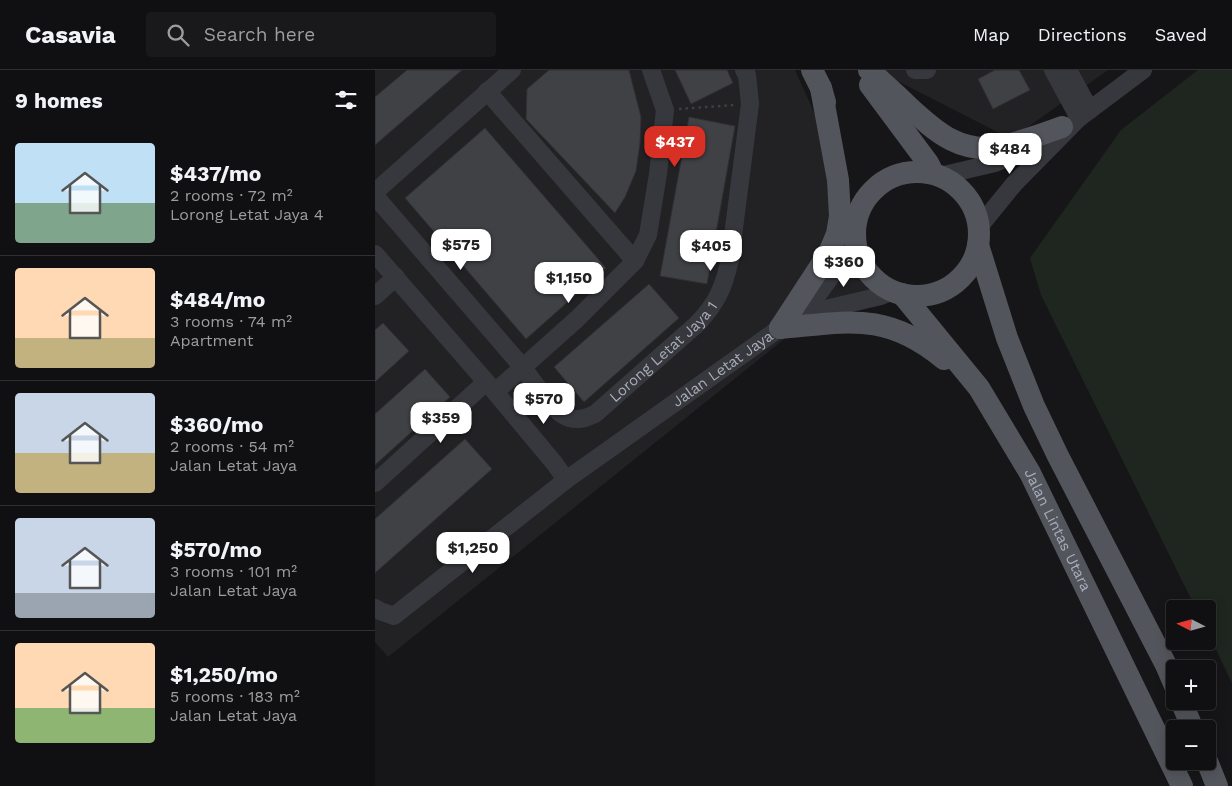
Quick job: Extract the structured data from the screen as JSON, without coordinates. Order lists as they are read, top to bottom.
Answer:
{
  "streets": {
    "main road": ["Jalan Lintas Utara"],
    "street": ["Lorong Letat Jaya 1", "Jalan Letat Jaya"]
  },
  "crossings": [
    ["Jalan Letat Jaya", "Jalan Lintas Utara"]
  ],
  "north": "left",
  "page": {
    "header": "Casavia",
    "search": "Search here",
    "nav": ["Map", "Directions", "Saved"],
    "heading": "9 homes",
    "price": [
      "$437",
      "$484",
      "$575",
      "$405",
      "$360",
      "$1,150",
      "$570",
      "$359",
      "$1,250"
    ],
    "list": [
      {
        "name": "$437/mo",
        "note": "2 rooms · 72 m² · Lorong Letat Jaya 4"
      },
      {
        "name": "$484/mo",
        "note": "3 rooms · 74 m² · Apartment"
      },
      {
        "name": "$360/mo",
        "note": "2 rooms · 54 m² · Jalan Letat Jaya"
      },
      {
        "name": "$570/mo",
        "note": "3 rooms · 101 m² · Jalan Letat Jaya"
      },
      {
        "name": "$1,250/mo",
        "note": "5 rooms · 183 m² · Jalan Letat Jaya"
      }
    ],
    "map_buttons": ["+", "−"]
  }
}
